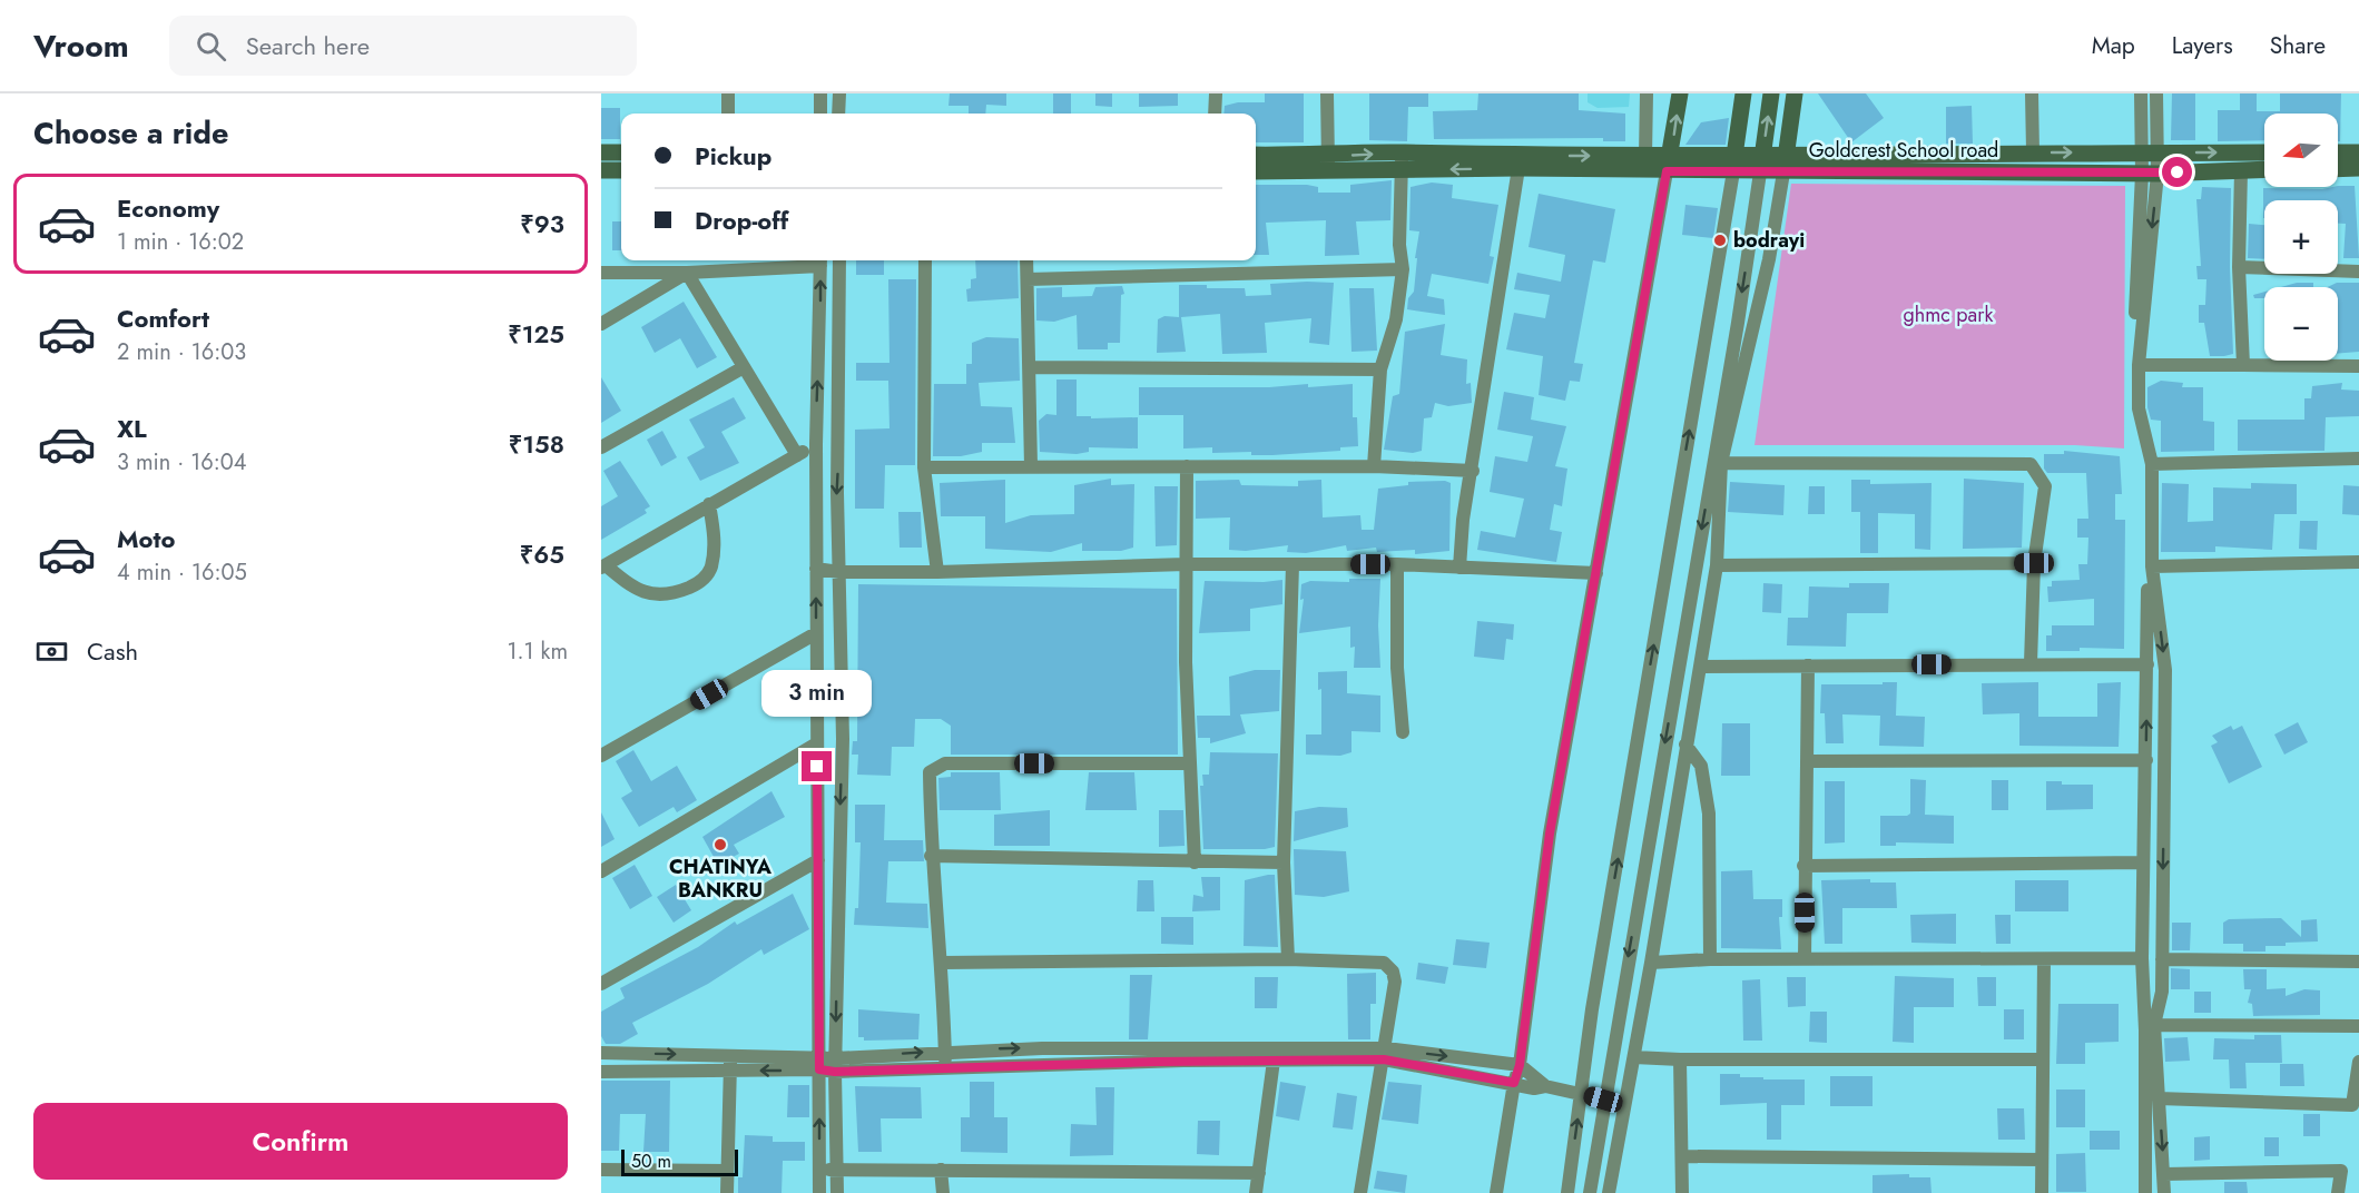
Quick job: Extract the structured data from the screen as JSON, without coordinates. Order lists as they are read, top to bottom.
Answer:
{
  "streets": {
    "street": ["Goldcrest School road"]
  },
  "parks": ["ghmc park"],
  "places": ["bodrayi", "CHATINYA BANKRU"],
  "scale_bar": "50 m",
  "north": "left",
  "page": {
    "header": "Vroom",
    "search": "Search here",
    "nav": ["Map", "Layers", "Share"],
    "heading": "Choose a ride",
    "map_buttons": ["+", "−"],
    "banner": ["Pickup", "Drop-off"],
    "list": [
      {
        "name": "Economy",
        "note": "1 min · 16:02",
        "value": "₹93"
      },
      {
        "name": "Comfort",
        "note": "2 min · 16:03",
        "value": "₹125"
      },
      {
        "name": "XL",
        "note": "3 min · 16:04",
        "value": "₹158"
      },
      {
        "name": "Moto",
        "note": "4 min · 16:05",
        "value": "₹65"
      }
    ],
    "pay": ["Cash", "1.1 km"],
    "bubble": "3 min",
    "buttons": "Confirm",
    "scale": "50 m"
  }
}
